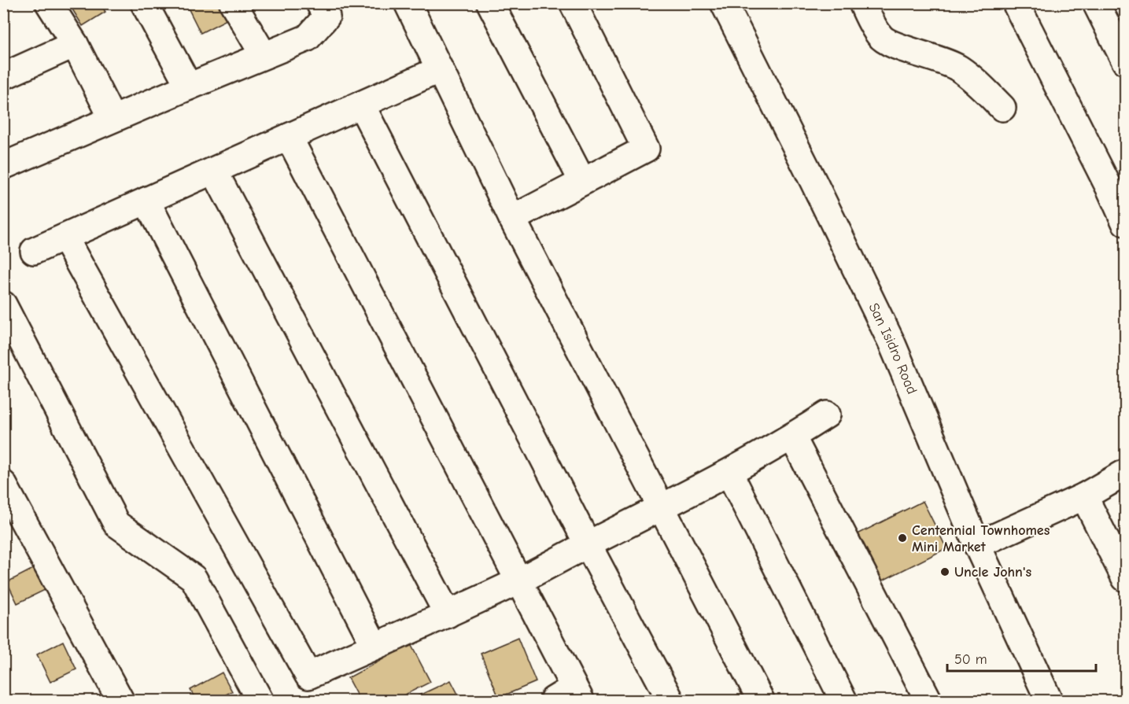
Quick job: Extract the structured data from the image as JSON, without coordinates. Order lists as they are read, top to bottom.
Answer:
{
  "streets": {
    "street": ["San Isidro Road"]
  },
  "places": ["Centennial Townhomes Mini Market", "Uncle John's"],
  "scale_bar": "50 m"
}
